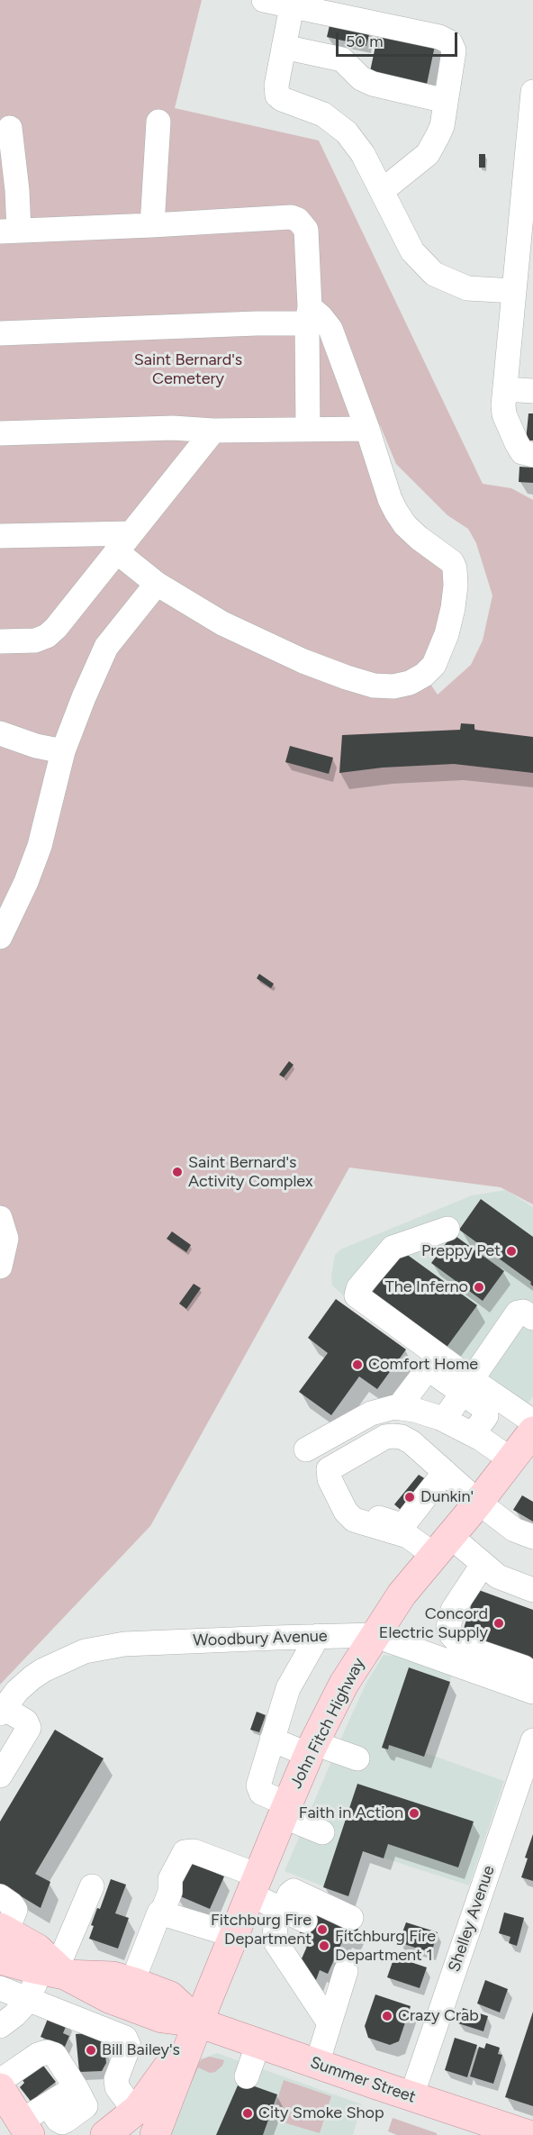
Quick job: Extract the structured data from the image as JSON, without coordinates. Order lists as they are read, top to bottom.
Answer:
{
  "streets": {
    "main road": ["John Fitch Highway", "Summer Street"],
    "street": ["Woodbury Avenue", "Shelley Avenue"]
  },
  "crossings": [
    ["Woodbury Avenue", "John Fitch Highway"],
    ["John Fitch Highway", "Summer Street"],
    ["Shelley Avenue", "Summer Street"]
  ],
  "parks": ["Saint Bernard's Cemetery"],
  "places": [
    "Saint Bernard's Activity Complex",
    "Preppy Pet",
    "The Inferno",
    "Comfort Home",
    "Dunkin'",
    "Concord Electric Supply",
    "Faith in Action",
    "Fitchburg Fire Department",
    "Fitchburg Fire Department 1",
    "Crazy Crab",
    "Bill Bailey's",
    "City Smoke Shop"
  ],
  "scale_bar": "50 m"
}
